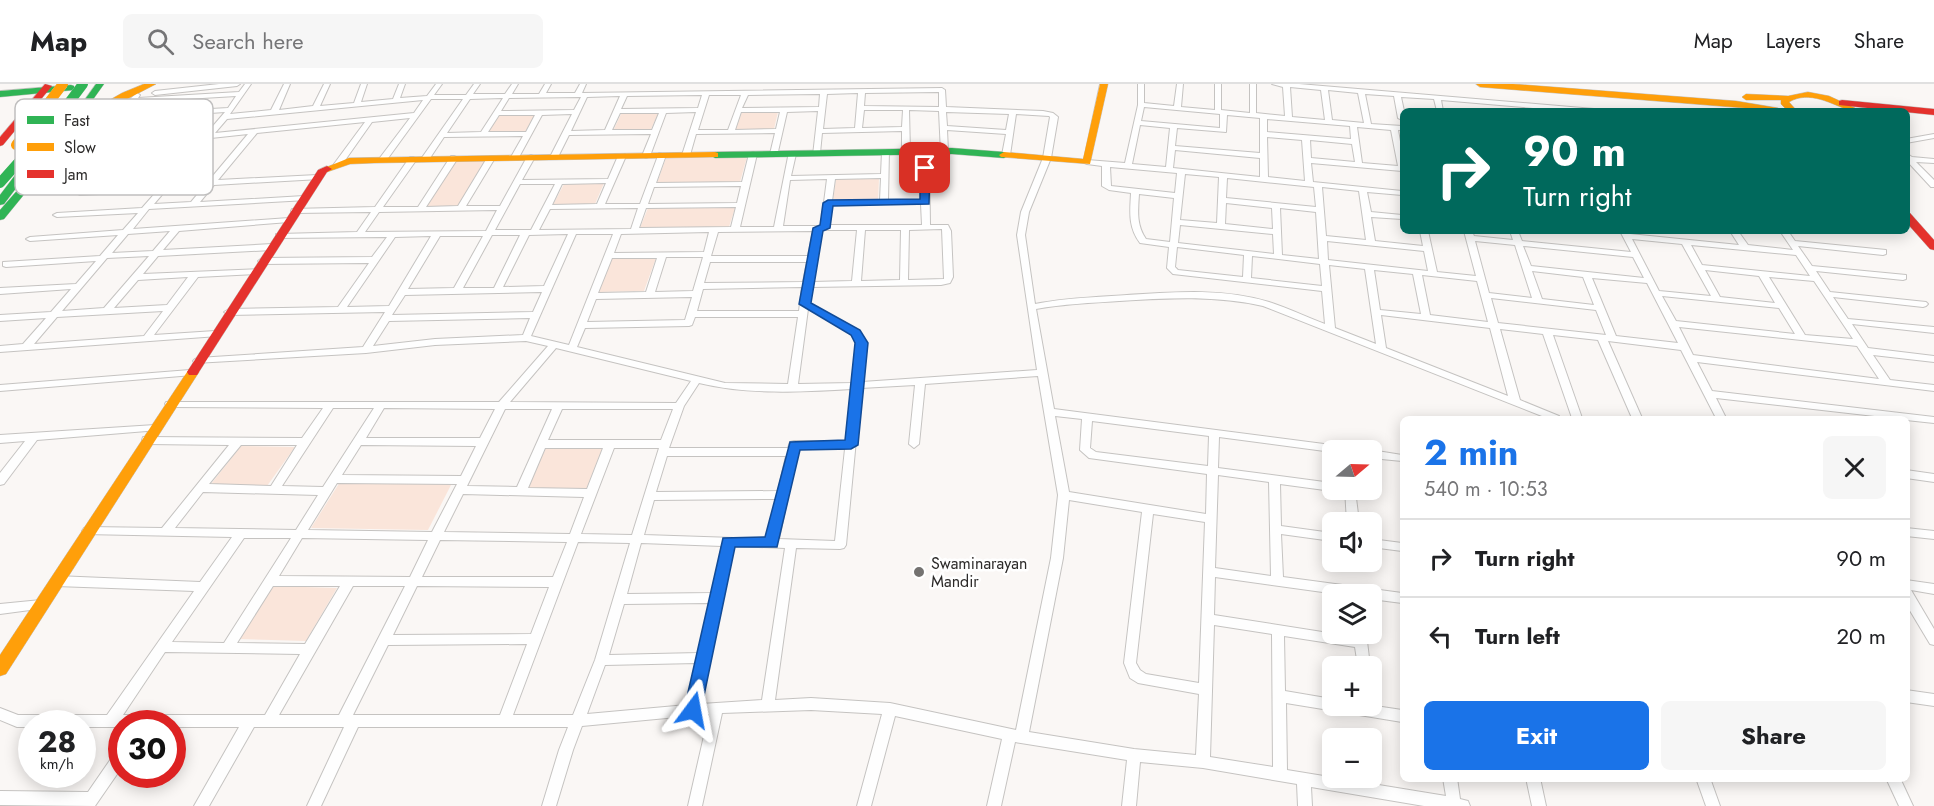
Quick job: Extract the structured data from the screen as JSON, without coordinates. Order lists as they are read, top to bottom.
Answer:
{
  "places": ["Swaminarayan Mandir"],
  "legend": ["Fast", "Slow", "Jam"],
  "north": "right",
  "page": {
    "header": "Map",
    "search": "Search here",
    "nav": ["Map", "Layers", "Share"],
    "turn": ["90 m", "Turn right"],
    "heading": ["2 min", "540 m · 10:53"],
    "map_buttons": ["+", "−"],
    "list": [
      {
        "name": "Turn right",
        "value": "90 m"
      },
      {
        "name": "Turn left",
        "value": "20 m"
      }
    ],
    "buttons": ["Exit", "Share"],
    "speed": "28 km/h",
    "limit": "30"
  }
}
